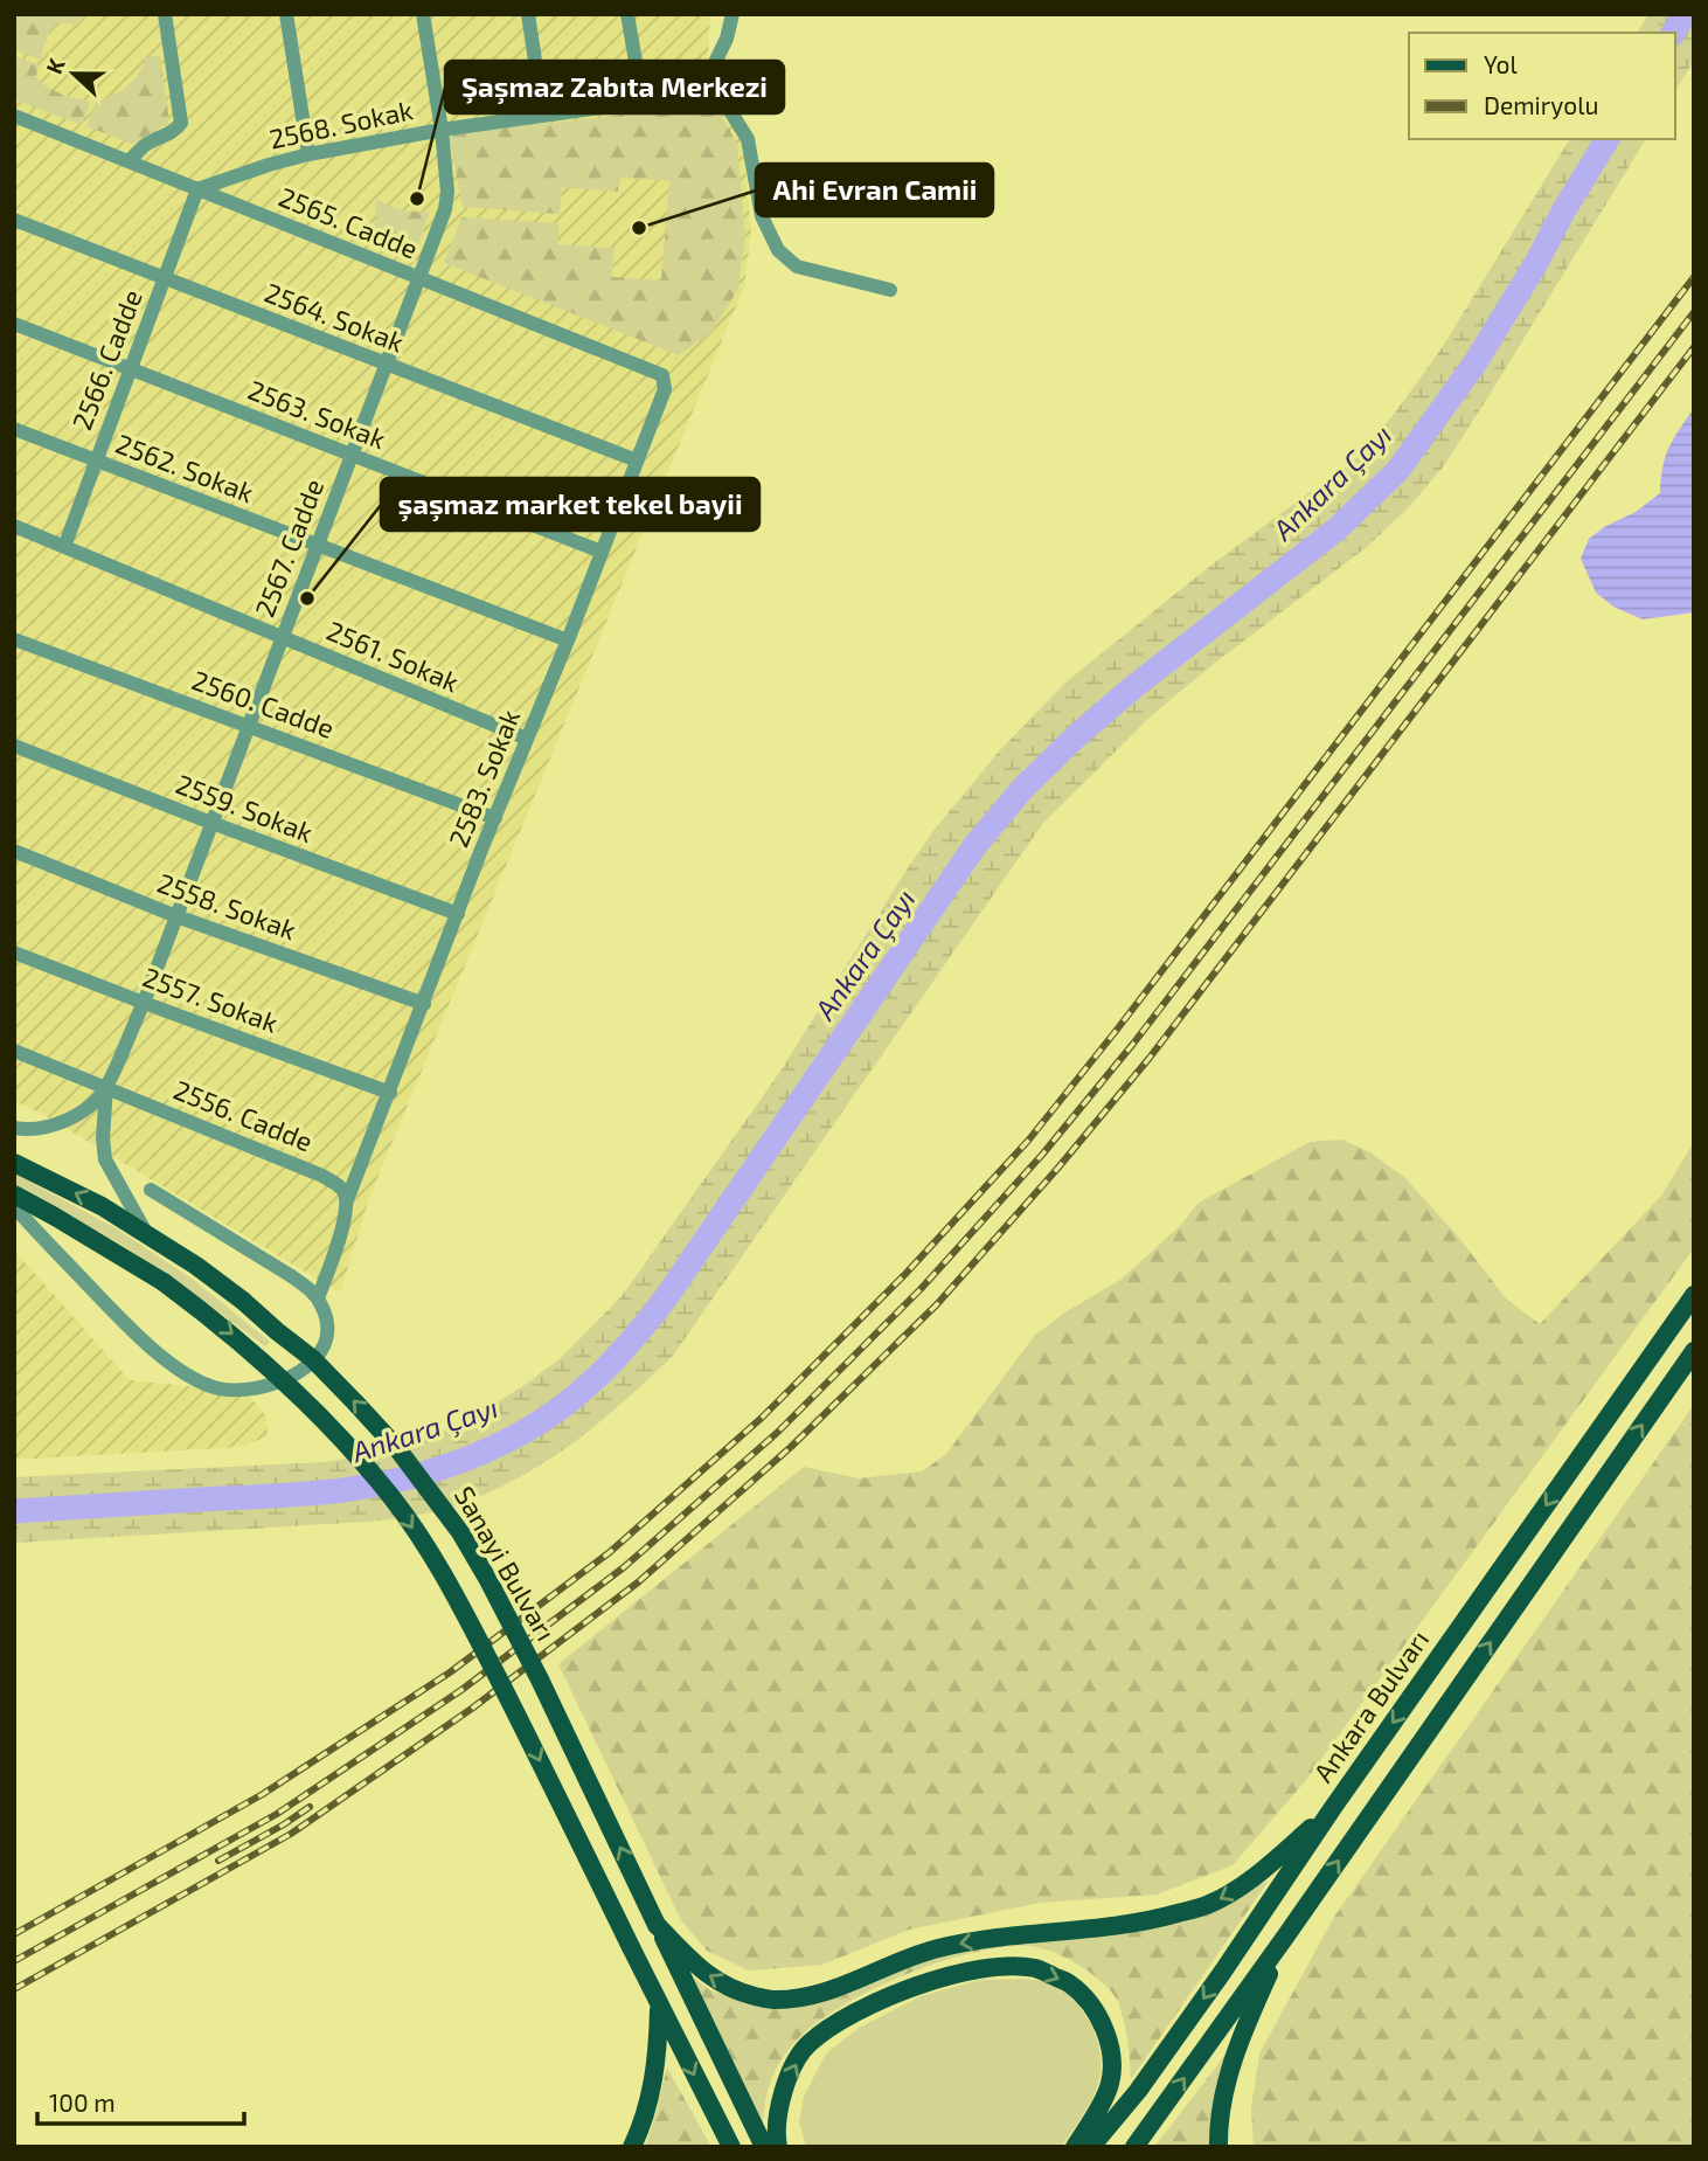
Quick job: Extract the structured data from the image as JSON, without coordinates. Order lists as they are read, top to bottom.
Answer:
{
  "streets": {
    "main road": ["Sanayi Bulvarı", "Ankara Bulvarı"],
    "street": [
      "2568. Sokak",
      "2565. Cadde",
      "2564. Sokak",
      "2566. Cadde",
      "2563. Sokak",
      "2562. Sokak",
      "2567. Cadde",
      "2561. Sokak",
      "2560. Cadde",
      "2583. Sokak",
      "2559. Sokak",
      "2558. Sokak",
      "2557. Sokak",
      "2556. Cadde"
    ]
  },
  "crossings": [
    ["2568. Sokak", "2565. Cadde"],
    ["2568. Sokak", "2566. Cadde"],
    ["2568. Sokak", "2567. Cadde"],
    ["2565. Cadde", "2566. Cadde"],
    ["2565. Cadde", "2567. Cadde"],
    ["2565. Cadde", "2583. Sokak"],
    ["2564. Sokak", "2566. Cadde"],
    ["2564. Sokak", "2567. Cadde"],
    ["2564. Sokak", "2583. Sokak"],
    ["2566. Cadde", "2563. Sokak"],
    ["2566. Cadde", "2562. Sokak"],
    ["2566. Cadde", "2561. Sokak"],
    ["2563. Sokak", "2567. Cadde"],
    ["2563. Sokak", "2583. Sokak"],
    ["2562. Sokak", "2567. Cadde"],
    ["2562. Sokak", "2583. Sokak"],
    ["2567. Cadde", "2561. Sokak"],
    ["2567. Cadde", "2560. Cadde"],
    ["2567. Cadde", "2559. Sokak"],
    ["2567. Cadde", "2558. Sokak"],
    ["2567. Cadde", "2557. Sokak"],
    ["2567. Cadde", "2556. Cadde"],
    ["2561. Sokak", "2583. Sokak"],
    ["2560. Cadde", "2583. Sokak"],
    ["2583. Sokak", "2559. Sokak"],
    ["2583. Sokak", "2558. Sokak"],
    ["2583. Sokak", "2557. Sokak"],
    ["2583. Sokak", "2556. Cadde"]
  ],
  "water": ["Ankara Çayı"],
  "places": ["Şaşmaz Zabıta Merkezi", "Ahi Evran Camii", "şaşmaz market tekel bayii"],
  "legend": ["Yol", "Demiryolu"],
  "scale_bar": "100 m",
  "north": "left"
}
